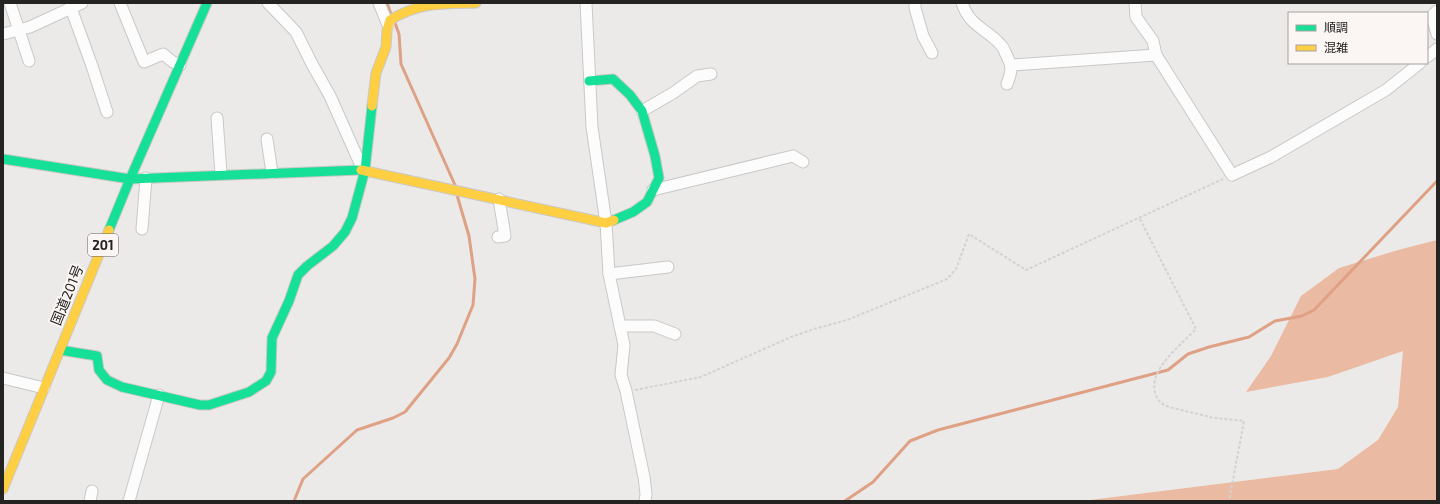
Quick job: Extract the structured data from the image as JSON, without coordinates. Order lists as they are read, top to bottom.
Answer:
{
  "streets": {
    "main road": ["201", "国道201号"]
  },
  "legend": ["順調", "混雑"]
}
